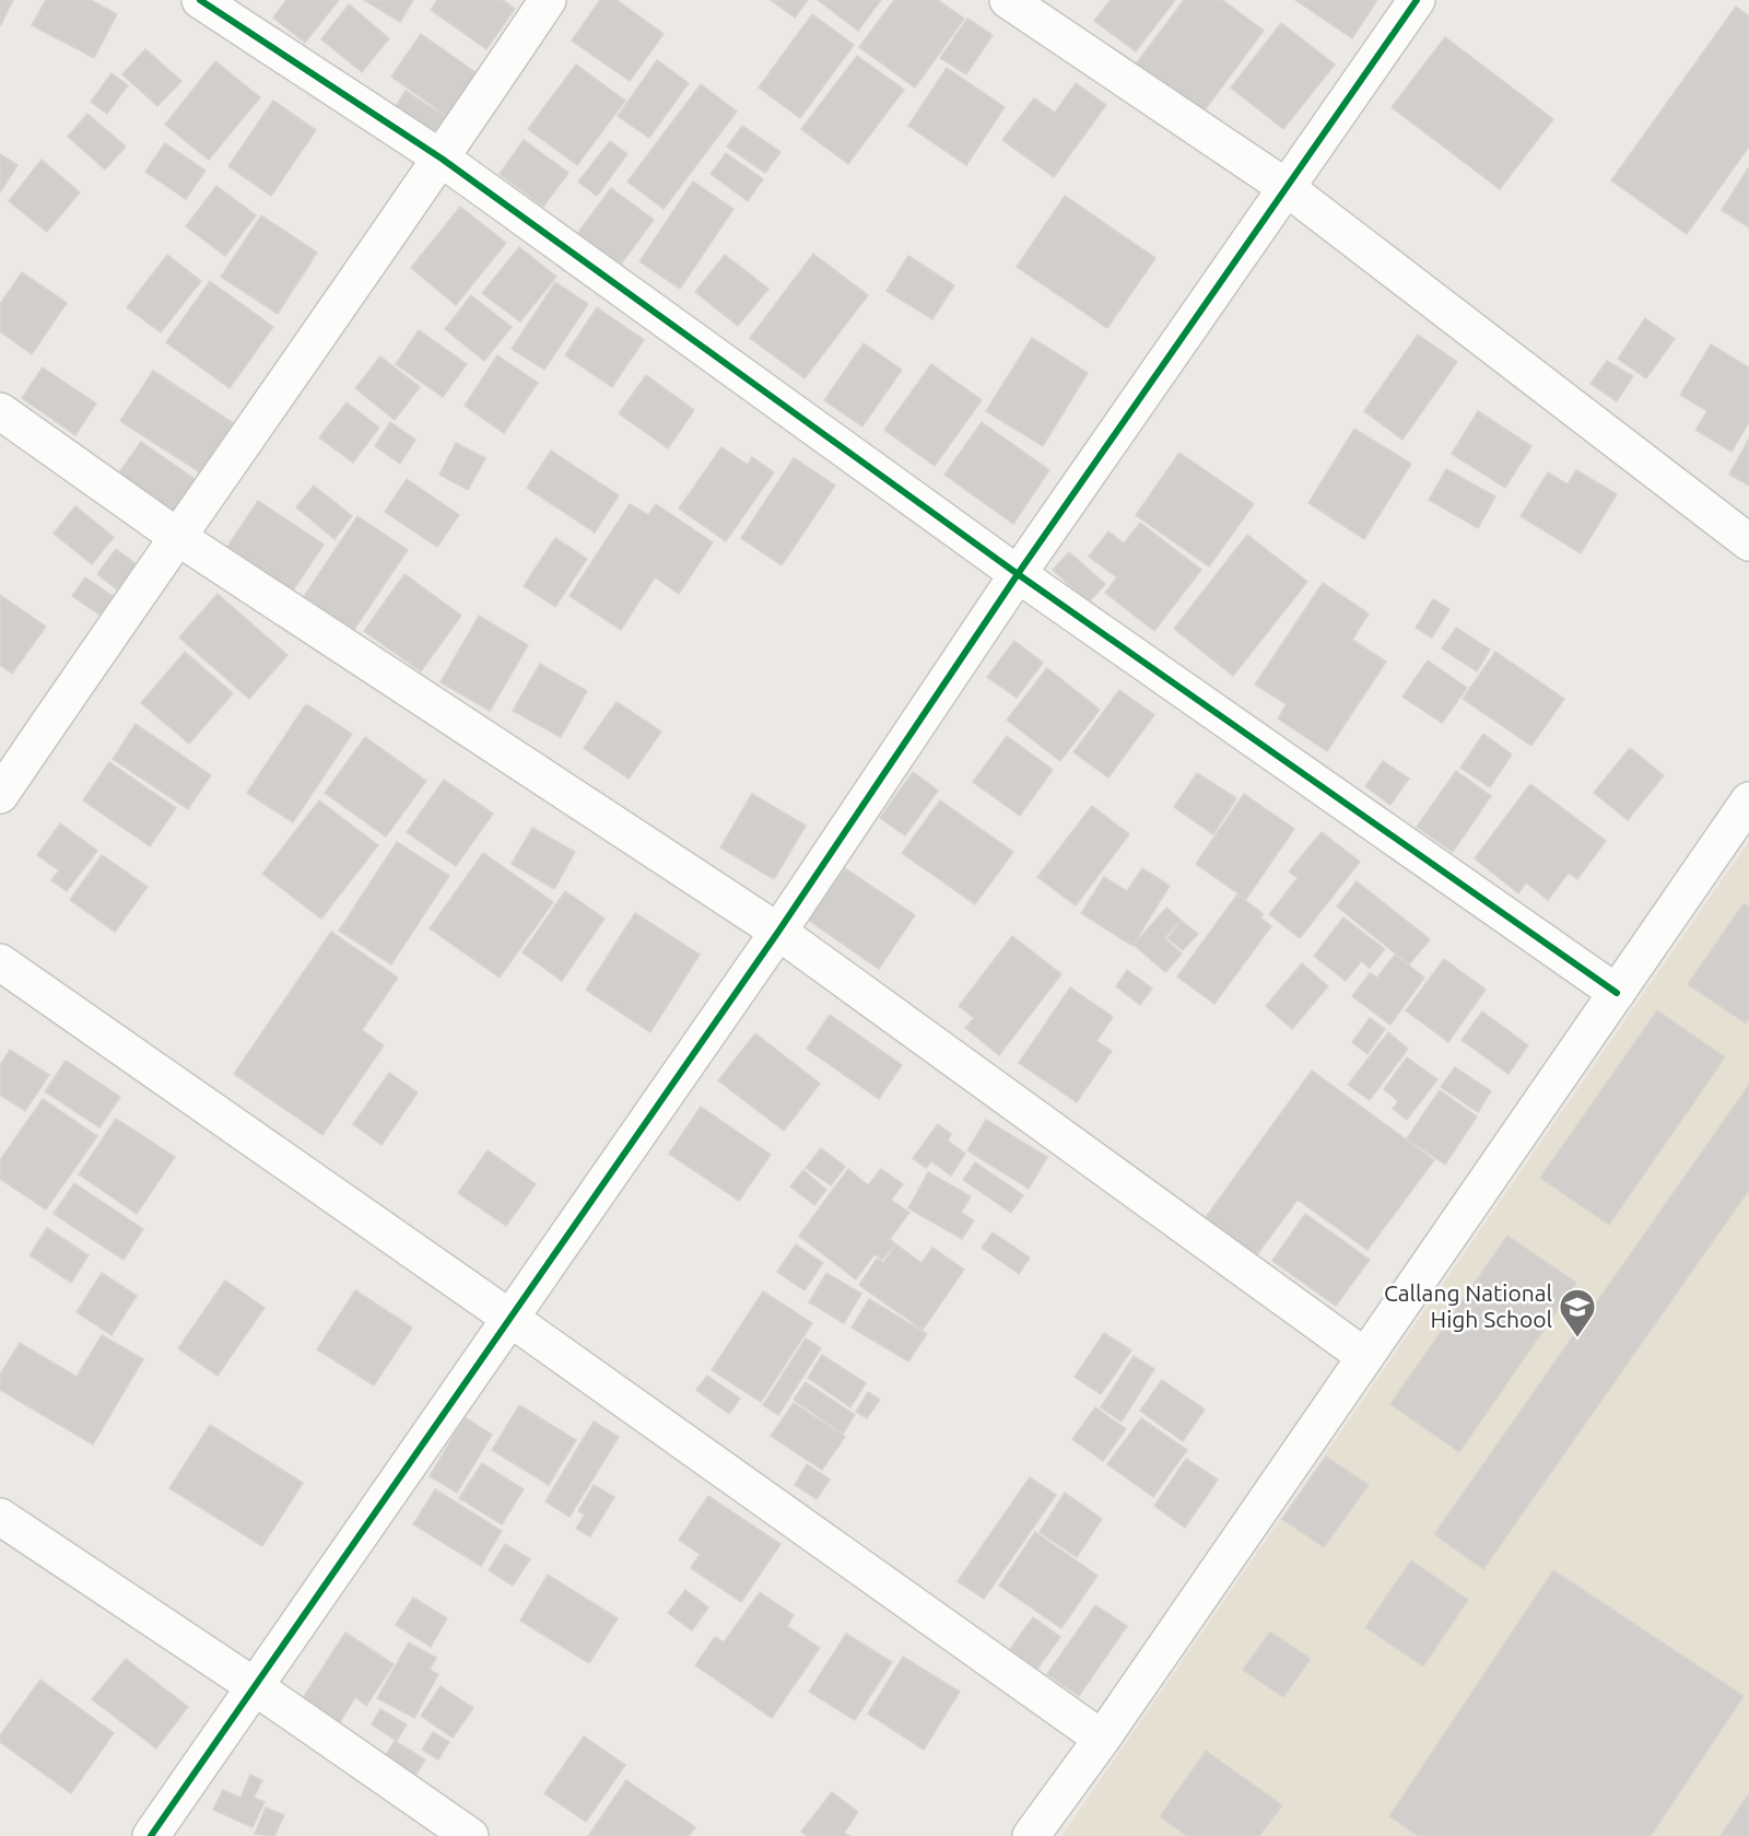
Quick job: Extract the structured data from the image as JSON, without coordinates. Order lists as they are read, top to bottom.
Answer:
{
  "places": {
    "school or university": ["Callang National High School"]
  }
}
